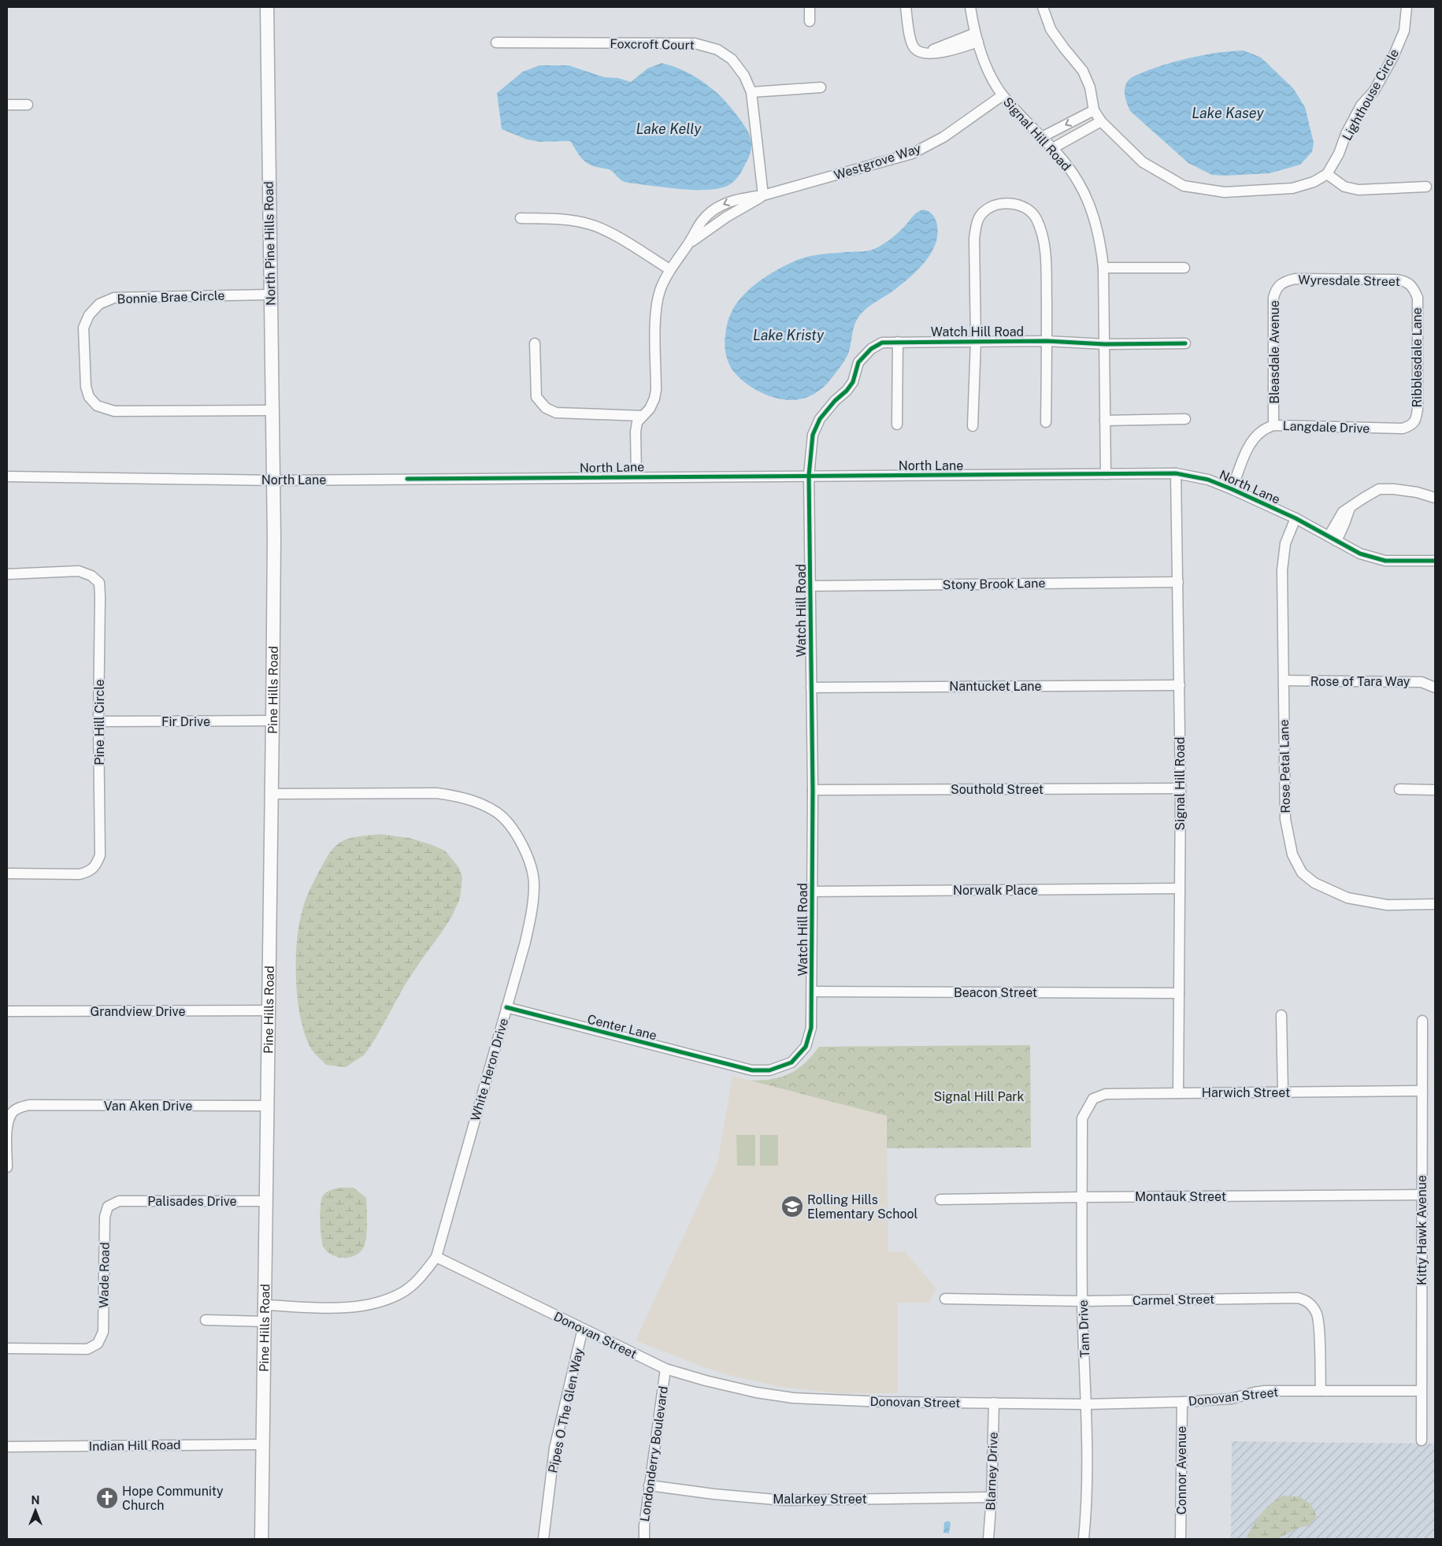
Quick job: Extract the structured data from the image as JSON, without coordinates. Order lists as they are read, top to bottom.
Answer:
{
  "streets": {
    "main road": ["North Pine Hills Road", "Pine Hills Road"],
    "street": [
      "Foxcroft Court",
      "Lighthouse Circle",
      "Signal Hill Road",
      "Westgrove Way",
      "Wyresdale Street",
      "Bonnie Brae Circle",
      "Watch Hill Road",
      "Bleasdale Avenue",
      "Ribblesdale Lane",
      "Langdale Drive",
      "North Lane",
      "Stony Brook Lane",
      "Rose of Tara Way",
      "Nantucket Lane",
      "Fir Drive",
      "Pine Hill Circle",
      "Rose Petal Lane",
      "Southold Street",
      "Norwalk Place",
      "Beacon Street",
      "Grandview Drive",
      "Center Lane",
      "White Heron Drive",
      "Harwich Street",
      "Van Aken Drive",
      "Montauk Street",
      "Palisades Drive",
      "Kitty Hawk Avenue",
      "Wade Road",
      "Carmel Street",
      "Tam Drive",
      "Donovan Street",
      "Pipes O The Glen Way",
      "Indian Hill Road",
      "Londonderry Boulevard",
      "Connor Avenue",
      "Blarney Drive",
      "Malarkey Street"
    ]
  },
  "crossings": [
    ["Foxcroft Court", "Westgrove Way"],
    ["Signal Hill Road", "Westgrove Way"],
    ["Signal Hill Road", "Watch Hill Road"],
    ["Signal Hill Road", "North Lane"],
    ["Signal Hill Road", "Stony Brook Lane"],
    ["Signal Hill Road", "Nantucket Lane"],
    ["Signal Hill Road", "Southold Street"],
    ["Signal Hill Road", "Norwalk Place"],
    ["Signal Hill Road", "Beacon Street"],
    ["Signal Hill Road", "Harwich Street"],
    ["Westgrove Way", "North Lane"],
    ["North Pine Hills Road", "Bonnie Brae Circle"],
    ["North Pine Hills Road", "North Lane"],
    ["North Pine Hills Road", "Pine Hills Road"],
    ["Wyresdale Street", "Bleasdale Avenue"],
    ["Wyresdale Street", "Ribblesdale Lane"],
    ["Watch Hill Road", "North Lane"],
    ["Watch Hill Road", "Stony Brook Lane"],
    ["Watch Hill Road", "Nantucket Lane"],
    ["Watch Hill Road", "Southold Street"],
    ["Watch Hill Road", "Norwalk Place"],
    ["Watch Hill Road", "Beacon Street"],
    ["Watch Hill Road", "Center Lane"],
    ["Bleasdale Avenue", "Langdale Drive"],
    ["Ribblesdale Lane", "Langdale Drive"],
    ["Langdale Drive", "North Lane"],
    ["North Lane", "Pine Hills Road"],
    ["North Lane", "Rose Petal Lane"],
    ["Rose of Tara Way", "Rose Petal Lane"],
    ["Pine Hills Road", "Fir Drive"],
    ["Pine Hills Road", "Grandview Drive"],
    ["Pine Hills Road", "White Heron Drive"],
    ["Pine Hills Road", "Van Aken Drive"],
    ["Pine Hills Road", "Palisades Drive"],
    ["Pine Hills Road", "Indian Hill Road"],
    ["Fir Drive", "Pine Hill Circle"],
    ["Center Lane", "White Heron Drive"],
    ["White Heron Drive", "Donovan Street"],
    ["Harwich Street", "Kitty Hawk Avenue"],
    ["Harwich Street", "Tam Drive"],
    ["Montauk Street", "Kitty Hawk Avenue"],
    ["Montauk Street", "Tam Drive"],
    ["Palisades Drive", "Wade Road"],
    ["Kitty Hawk Avenue", "Donovan Street"],
    ["Carmel Street", "Tam Drive"],
    ["Carmel Street", "Donovan Street"],
    ["Tam Drive", "Donovan Street"],
    ["Donovan Street", "Pipes O The Glen Way"],
    ["Donovan Street", "Londonderry Boulevard"],
    ["Donovan Street", "Connor Avenue"],
    ["Donovan Street", "Blarney Drive"],
    ["Londonderry Boulevard", "Malarkey Street"],
    ["Blarney Drive", "Malarkey Street"]
  ],
  "water": ["Lake Kasey", "Lake Kelly", "Lake Kristy"],
  "parks": ["Signal Hill Park"],
  "places": {
    "school or university": ["Rolling Hills Elementary School"],
    "church": ["Hope Community Church"]
  },
  "north": "top"
}
